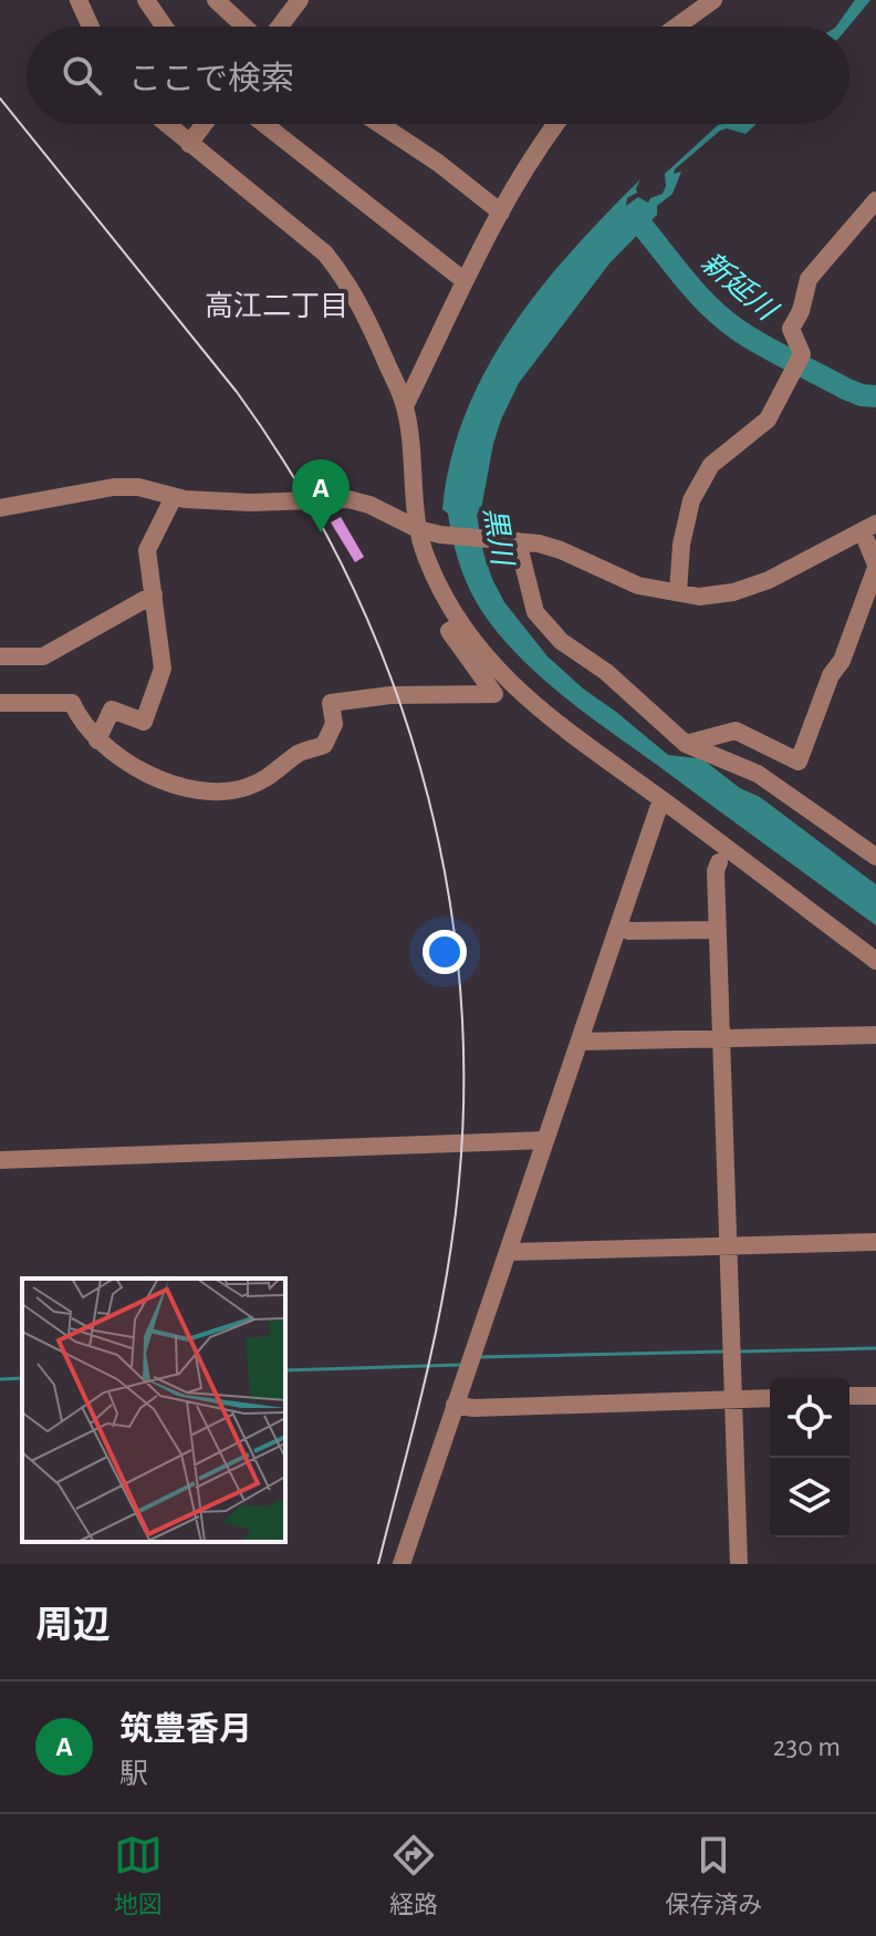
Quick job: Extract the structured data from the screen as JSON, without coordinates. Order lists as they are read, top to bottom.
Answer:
{
  "districts": ["高江二丁目"],
  "water": ["新延川", "黒川"],
  "page": {
    "search": "ここで検索",
    "pins": "A",
    "heading": "周辺",
    "list": [
      {
        "mark": "A",
        "name": "筑豊香月",
        "note": "駅",
        "value": "230 m"
      }
    ],
    "nav": ["地図", "経路", "保存済み"]
  }
}
